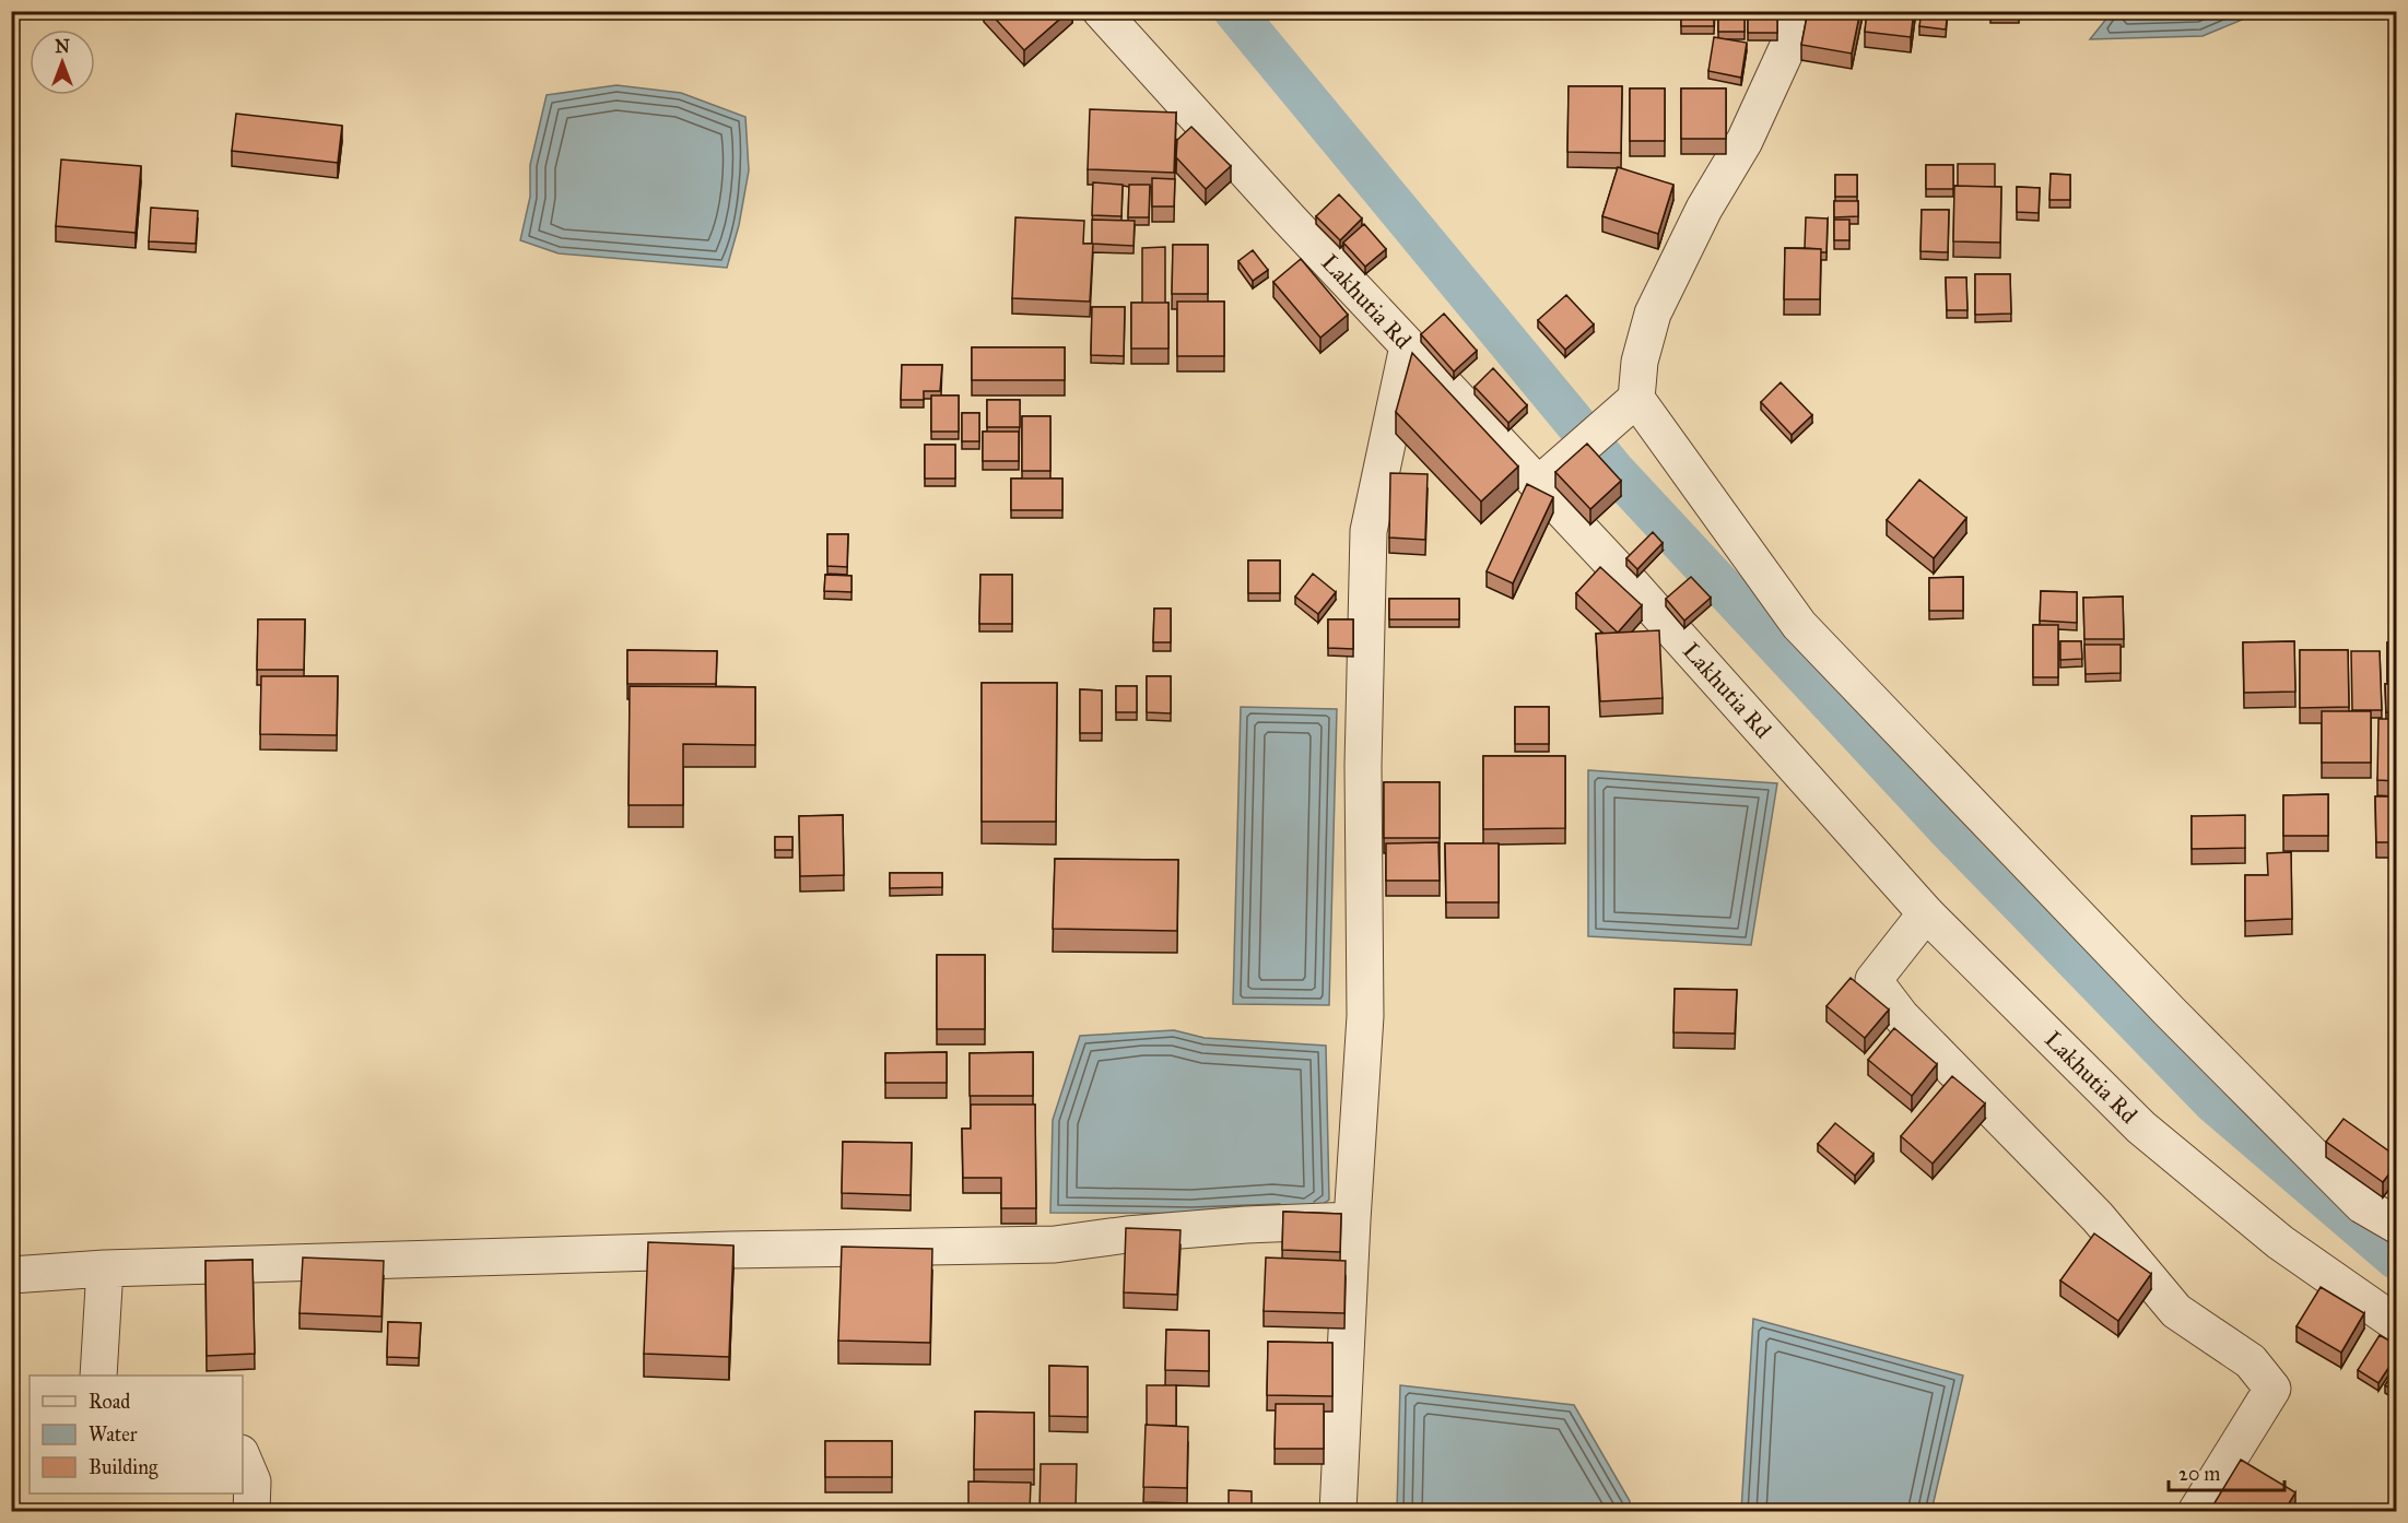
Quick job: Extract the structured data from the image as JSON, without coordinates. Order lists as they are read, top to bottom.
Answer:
{
  "streets": {
    "street": ["Lakhutia Rd"]
  },
  "legend": ["Road", "Water", "Building"],
  "scale_bar": "20 m",
  "north": "top"
}
